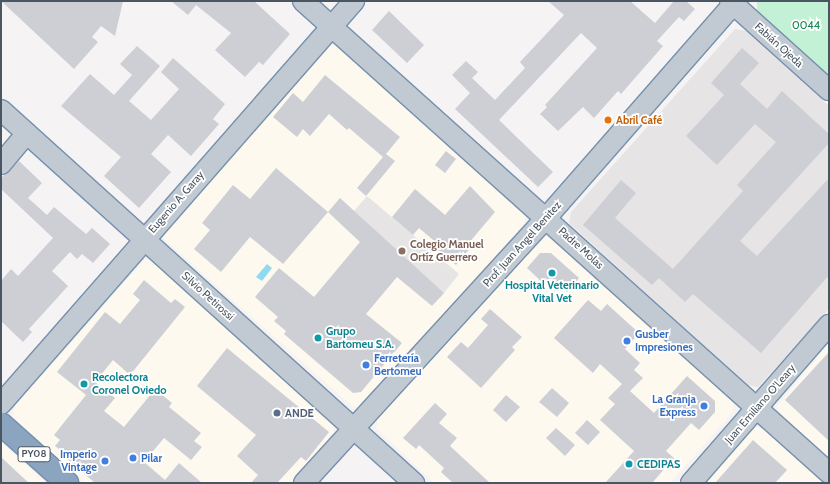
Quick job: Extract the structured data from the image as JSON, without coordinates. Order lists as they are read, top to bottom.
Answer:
{
  "streets": {
    "highway": ["PY08"],
    "street": [
      "Fabián Ojeda",
      "Eugenio A. Garay",
      "Prof. Juan Angel Benitez",
      "Padre Molas",
      "Silvio Petirossi",
      "Juan Emiliano O'Leary"
    ]
  },
  "crossings": [
    ["Fabián Ojeda", "Prof. Juan Angel Benitez"],
    ["Eugenio A. Garay", "Padre Molas"],
    ["Eugenio A. Garay", "Silvio Petirossi"],
    ["Prof. Juan Angel Benitez", "Padre Molas"],
    ["Prof. Juan Angel Benitez", "Silvio Petirossi"],
    ["Padre Molas", "Juan Emiliano O'Leary"]
  ],
  "parks": ["0044"],
  "places": [
    "Abril Café",
    "Colegio Manuel Ortíz Guerrero",
    "Hospital Veterinario Vital Vet",
    "Grupo Bartomeu S.A.",
    "Gusber Impresiones",
    "Ferretería Bertomeu",
    "Recolectora Coronel Oviedo",
    "La Granja Express",
    "ANDE",
    "Pilar",
    "Imperio Vintage",
    "CEDIPAS"
  ]
}
